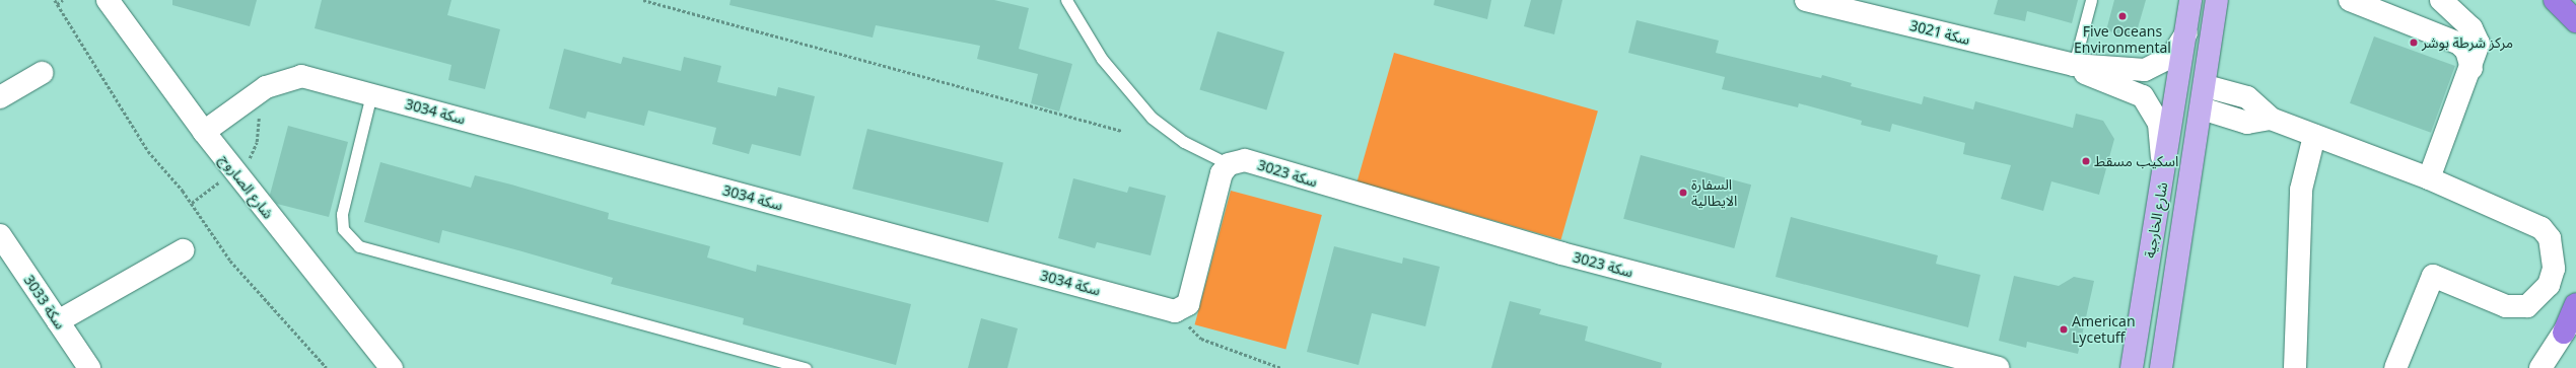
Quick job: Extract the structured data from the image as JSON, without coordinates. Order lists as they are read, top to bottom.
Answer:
{
  "streets": {
    "main road": ["شارع الخارجية"],
    "street": [
      "سكة 3021",
      "سكة 3034",
      "سكة 3023",
      "شارع الصاروج",
      "سكة 3033"
    ]
  },
  "crossings": [
    ["سكة 3021", "شارع الخارجية"],
    ["سكة 3034", "شارع الصاروج"]
  ],
  "places": [
    "Five Oceans Environmental",
    "مركز شرطة بوشر",
    "اسكيب مسقط",
    "السفارة الايطالية",
    "American Lycetuff"
  ]
}
